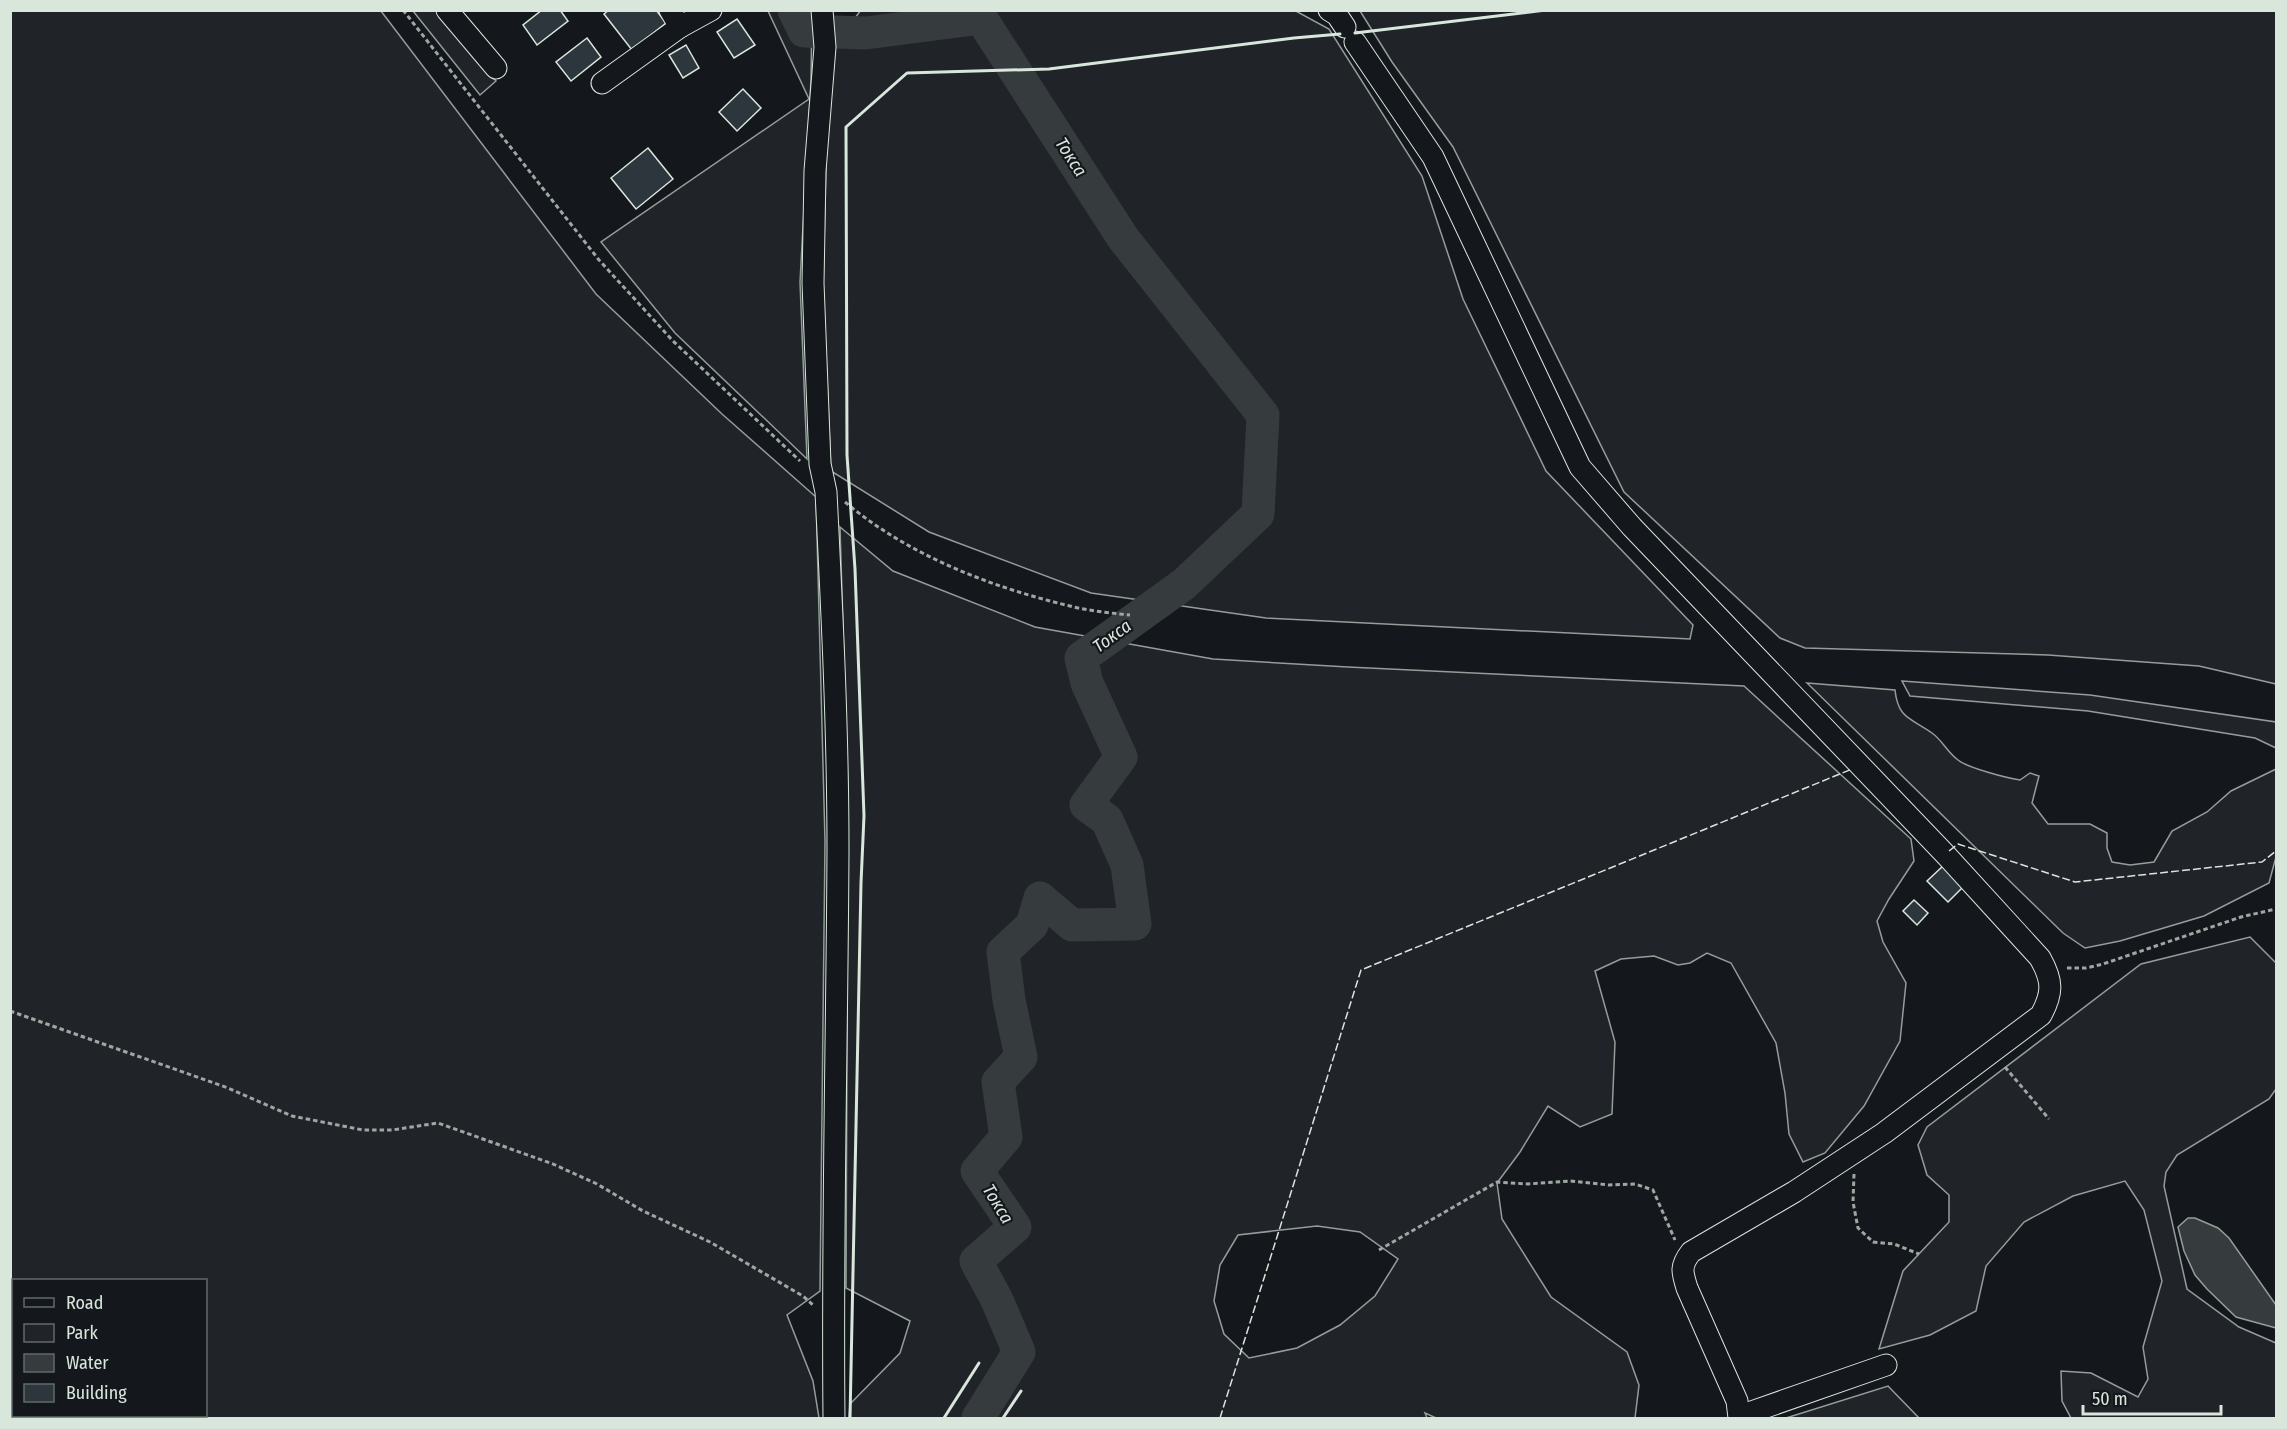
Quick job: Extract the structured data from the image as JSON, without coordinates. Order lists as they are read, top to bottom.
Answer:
{
  "water": ["Токса"],
  "legend": [
    "Road",
    "Park",
    "Water",
    "Building"
  ],
  "scale_bar": "50 m"
}
